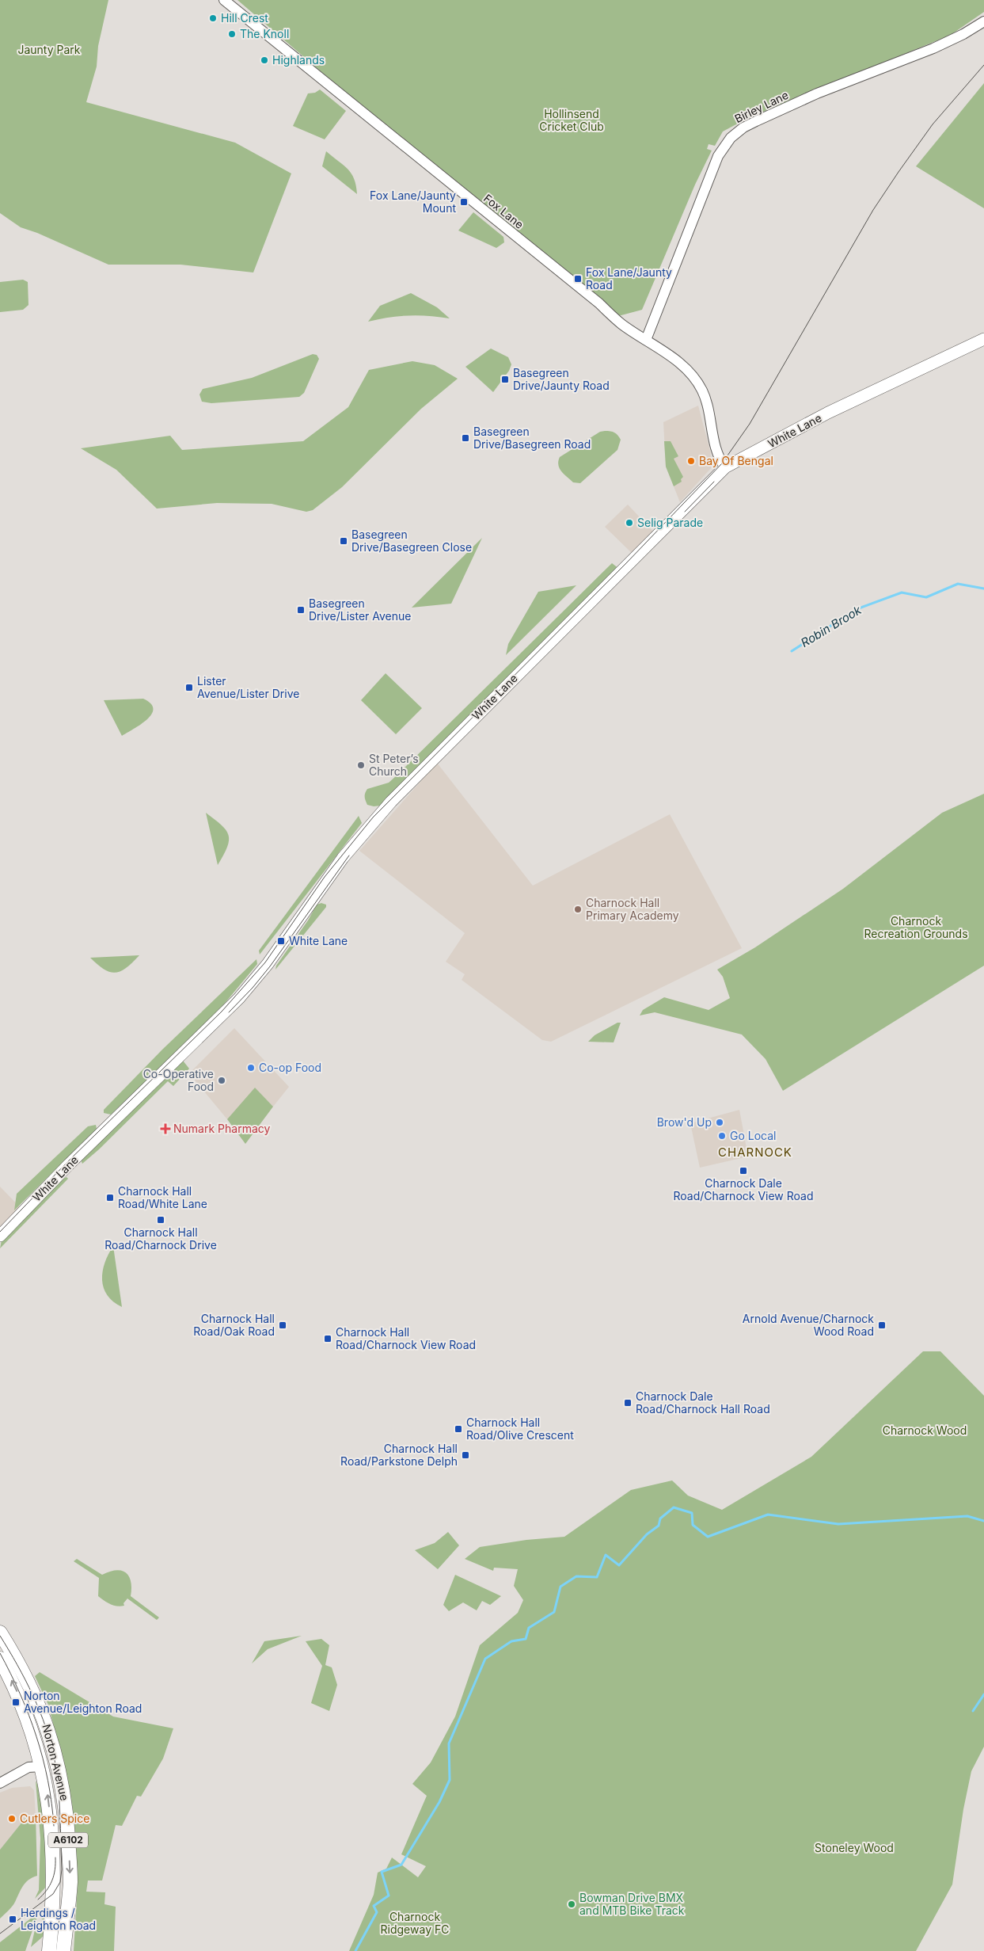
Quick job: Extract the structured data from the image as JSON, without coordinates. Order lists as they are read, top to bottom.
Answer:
{
  "streets": {
    "highway": ["Norton Avenue", "A6102"],
    "main road": ["White Lane"],
    "street": ["Birley Lane", "Fox Lane"]
  },
  "crossings": [
    ["Birley Lane", "Fox Lane"],
    ["Fox Lane", "White Lane"]
  ],
  "districts": ["CHARNOCK"],
  "water": ["Robin Brook"],
  "parks": [
    "Jaunty Park",
    "Hollinsend Cricket Club",
    "Charnock Recreation Grounds",
    "Charnock Wood",
    "Stoneley Wood",
    "Charnock Ridgeway FC"
  ],
  "places": {
    "other": [
      "Hill Crest",
      "The Knoll",
      "Highlands",
      "Bay Of Bengal",
      "Selig Parade",
      "St Peter’s Church",
      "Charnock Hall Primary Academy",
      "Co-op Food",
      "Co-Operative Food",
      "Brow'd Up",
      "Go Local",
      "Cutlers Spice",
      "Bowman Drive BMX and MTB Bike Track"
    ],
    "transit": [
      "Fox Lane/Jaunty Mount",
      "Fox Lane/Jaunty Road",
      "Basegreen Drive/Jaunty Road",
      "Basegreen Drive/Basegreen Road",
      "Basegreen Drive/Basegreen Close",
      "Basegreen Drive/Lister Avenue",
      "Lister Avenue/Lister Drive",
      "White Lane",
      "Charnock Dale Road/Charnock View Road",
      "Charnock Hall Road/White Lane",
      "Charnock Hall Road/Charnock Drive",
      "Charnock Hall Road/Oak Road",
      "Arnold Avenue/Charnock Wood Road",
      "Charnock Hall Road/Charnock View Road",
      "Charnock Dale Road/Charnock Hall Road",
      "Charnock Hall Road/Olive Crescent",
      "Charnock Hall Road/Parkstone Delph",
      "Norton Avenue/Leighton Road",
      "Herdings / Leighton Road"
    ],
    "health": ["Numark Pharmacy"]
  }
}
